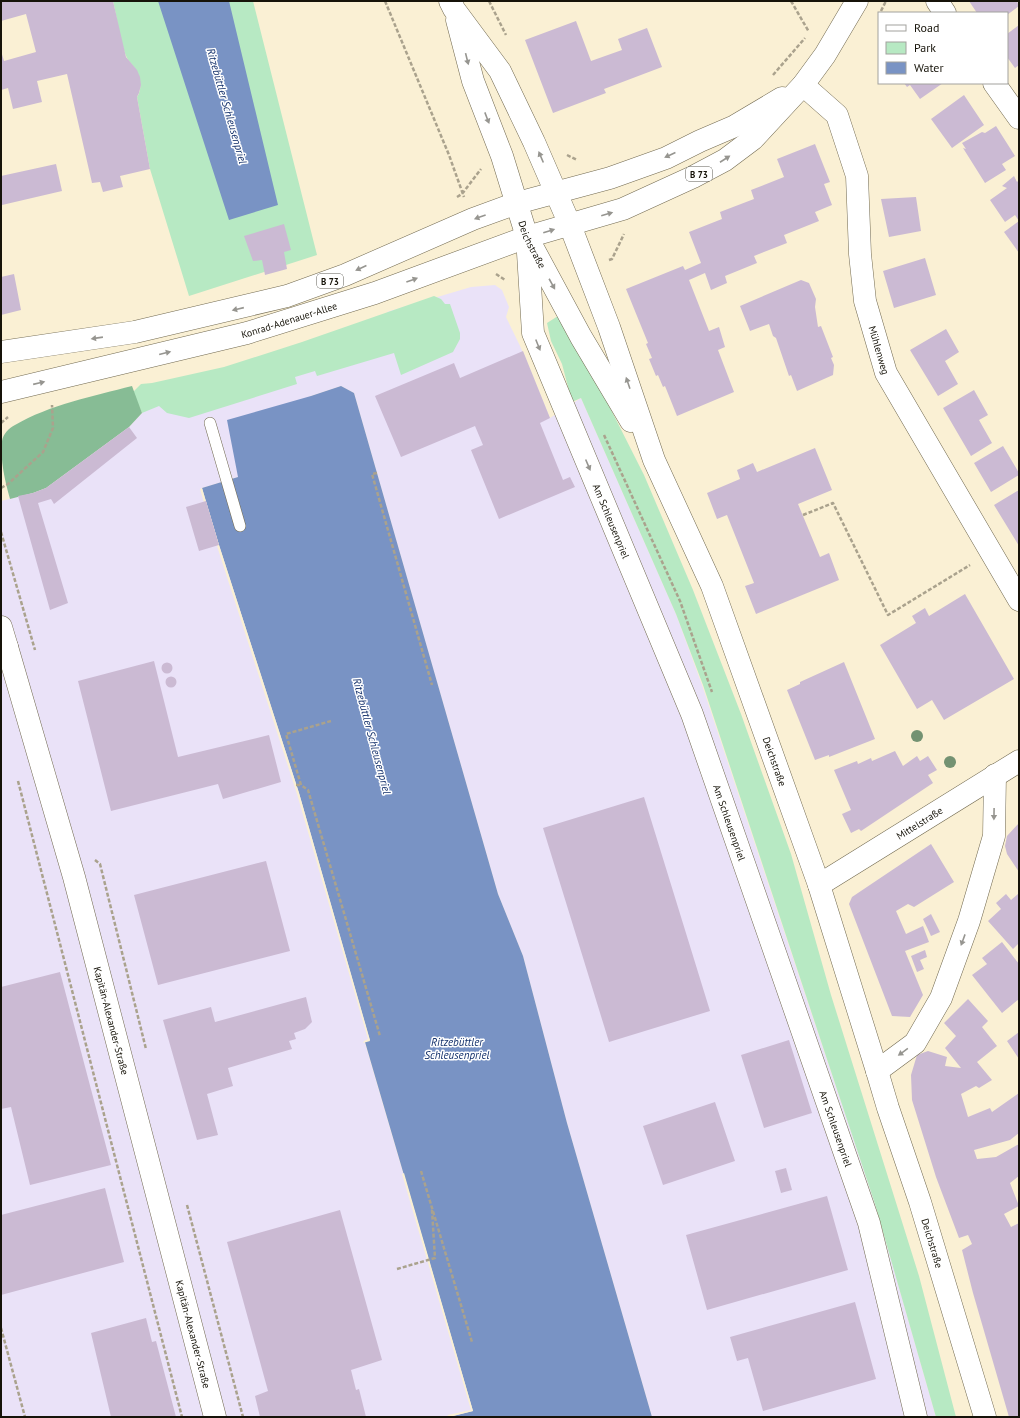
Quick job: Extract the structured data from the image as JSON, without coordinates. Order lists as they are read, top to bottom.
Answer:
{
  "streets": {
    "street": [
      "B 73",
      "Deichstraße",
      "Konrad-Adenauer-Allee",
      "Mühlenweg",
      "Am Schleusenpriel",
      "Mittelstraße",
      "Kapitän-Alexander-Straße"
    ]
  },
  "crossings": [
    ["B 73", "Deichstraße"],
    ["B 73", "Konrad-Adenauer-Allee"],
    ["B 73", "Mühlenweg"],
    ["Deichstraße", "Konrad-Adenauer-Allee"],
    ["Deichstraße", "Am Schleusenpriel"],
    ["Deichstraße", "Mittelstraße"],
    ["Konrad-Adenauer-Allee", "Am Schleusenpriel"]
  ],
  "one_way": ["Am Schleusenpriel"],
  "water": ["Ritzebüttler Schleusenpriel"],
  "legend": ["Road", "Park", "Water"]
}
